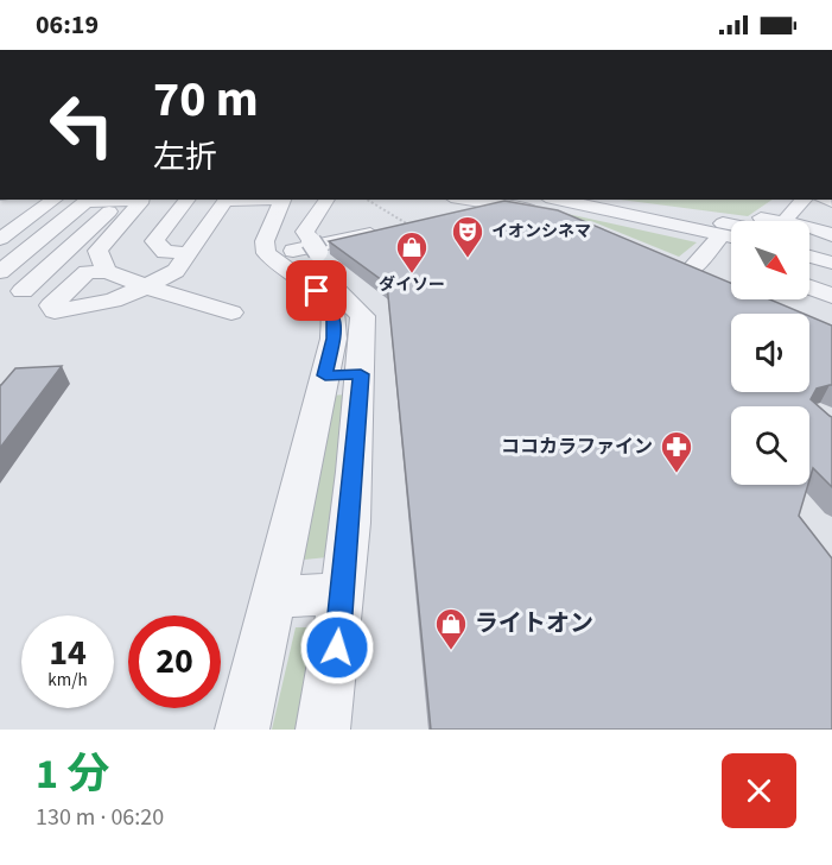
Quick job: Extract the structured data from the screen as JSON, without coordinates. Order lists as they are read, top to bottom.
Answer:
{
  "places": {
    "theatre": ["イオンシネマ"],
    "shop": ["ダイソー", "ライトオン"],
    "pharmacy": ["ココカラファイン"]
  },
  "north": "bottom right",
  "page": {
    "status": "06:19",
    "turn": ["70 m", "左折"],
    "speed": "14 km/h",
    "limit": "20",
    "heading": ["1 分", "130 m · 06:20"]
  }
}
